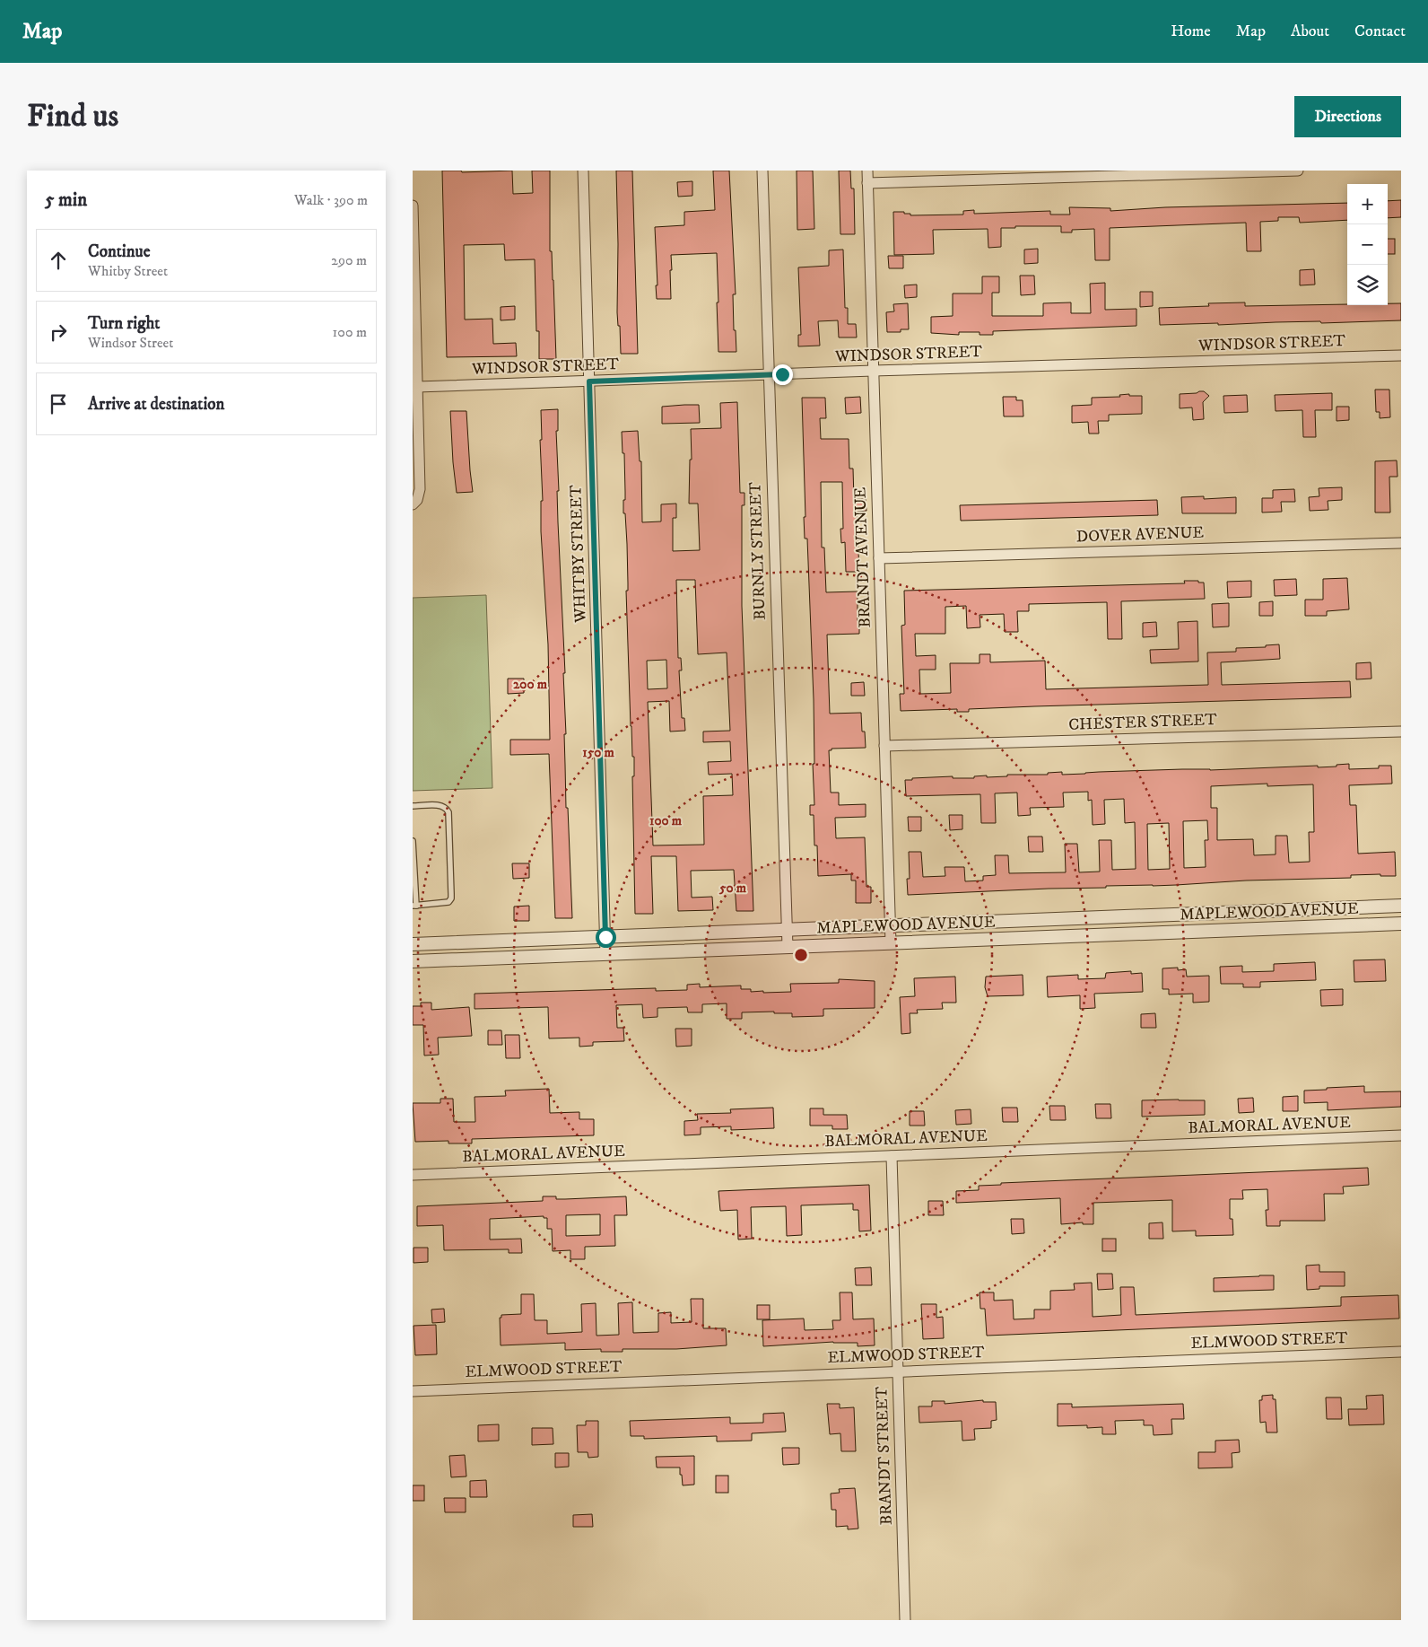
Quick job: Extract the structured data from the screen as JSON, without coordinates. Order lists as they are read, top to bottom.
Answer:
{
  "streets": {
    "street": [
      "WINDSOR STREET",
      "DOVER AVENUE",
      "BURNLY STREET",
      "WHITBY STREET",
      "BRANDT AVENUE",
      "CHESTER STREET",
      "MAPLEWOOD AVENUE",
      "BALMORAL AVENUE",
      "ELMWOOD STREET",
      "BRANDT STREET"
    ]
  },
  "crossings": [
    ["WINDSOR STREET", "BURNLY STREET"],
    ["WINDSOR STREET", "WHITBY STREET"],
    ["WINDSOR STREET", "BRANDT AVENUE"],
    ["DOVER AVENUE", "BRANDT AVENUE"],
    ["BURNLY STREET", "MAPLEWOOD AVENUE"],
    ["WHITBY STREET", "MAPLEWOOD AVENUE"],
    ["BRANDT AVENUE", "CHESTER STREET"],
    ["BRANDT AVENUE", "MAPLEWOOD AVENUE"],
    ["BALMORAL AVENUE", "BRANDT STREET"],
    ["ELMWOOD STREET", "BRANDT STREET"]
  ],
  "page": {
    "header": "Map",
    "nav": [
      "Home",
      "Map",
      "About",
      "Contact"
    ],
    "buttons": "Directions",
    "title": "Find us",
    "heading": ["5 min", "Walk · 390 m"],
    "map_buttons": ["+", "−"],
    "list": [
      ["Continue", "Whitby Street", "290 m"],
      ["Turn right", "Windsor Street", "100 m"],
      "Arrive at destination"
    ]
  },
  "rings": [
    "200 m",
    "150 m",
    "100 m",
    "50 m"
  ]
}
